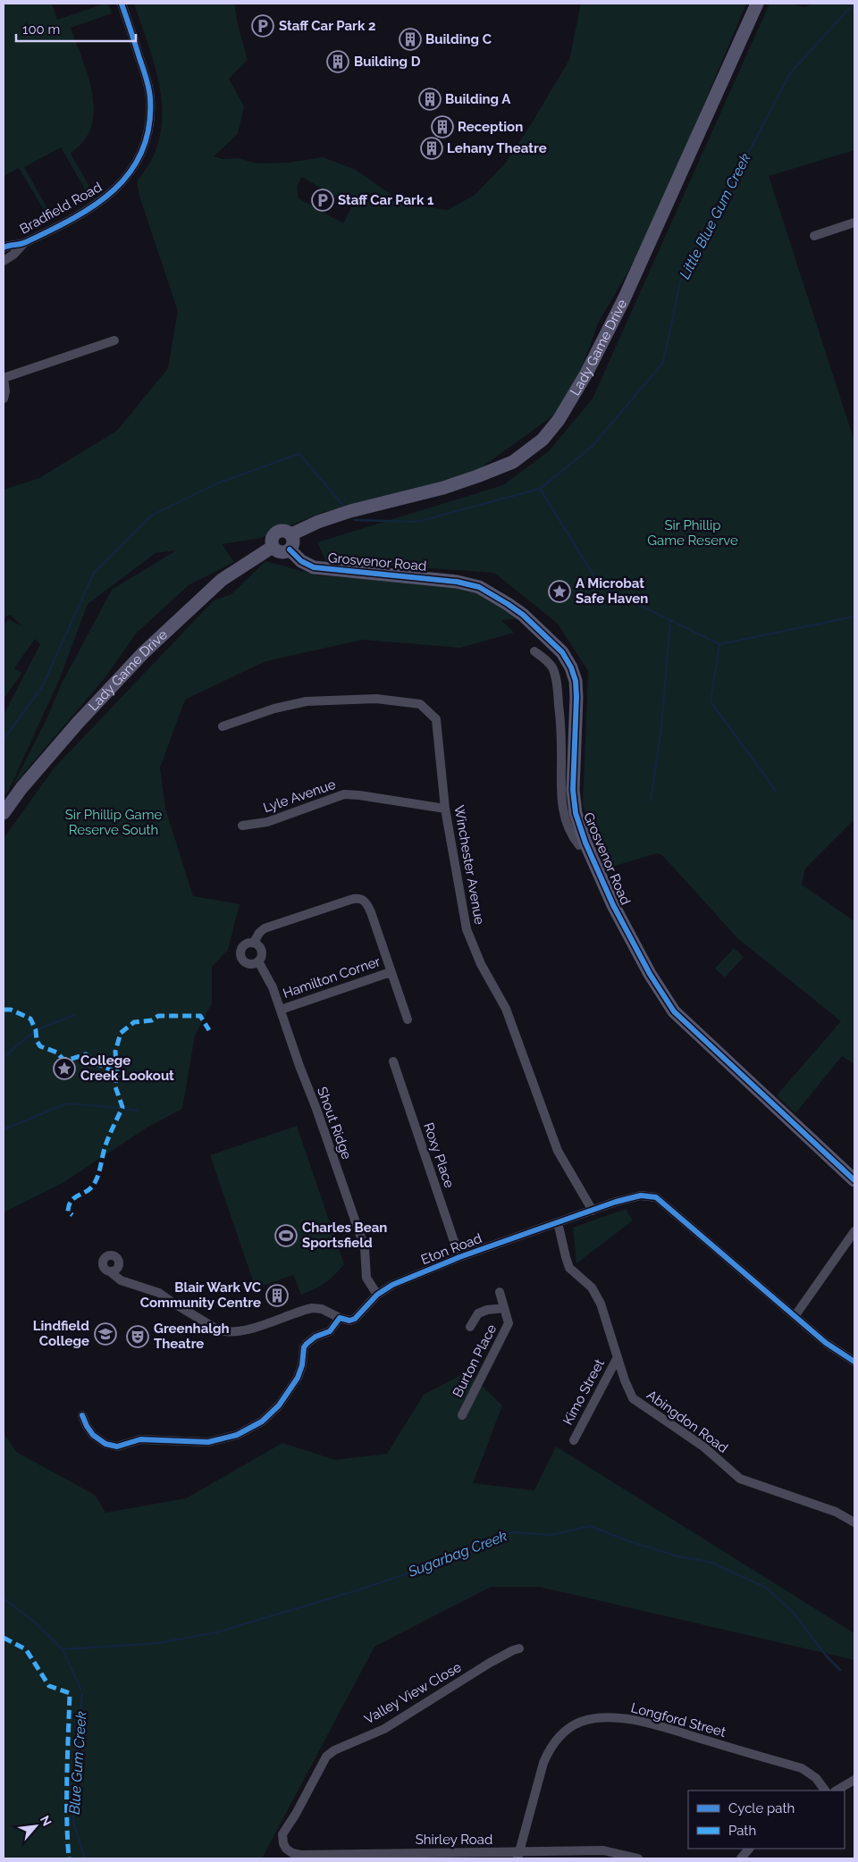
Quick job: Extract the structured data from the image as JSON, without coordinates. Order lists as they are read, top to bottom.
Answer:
{
  "streets": {
    "main road": ["Lady Game Drive", "Grosvenor Road"],
    "street": [
      "Bradfield Road",
      "Lyle Avenue",
      "Winchester Avenue",
      "Hamilton Corner",
      "Shout Ridge",
      "Roxy Place",
      "Eton Road",
      "Burton Place",
      "Kimo Street",
      "Abingdon Road",
      "Valley View Close",
      "Longford Street",
      "Shirley Road"
    ]
  },
  "crossings": [
    ["Lady Game Drive", "Grosvenor Road"],
    ["Lyle Avenue", "Winchester Avenue"],
    ["Winchester Avenue", "Eton Road"],
    ["Hamilton Corner", "Shout Ridge"],
    ["Shout Ridge", "Eton Road"],
    ["Roxy Place", "Eton Road"],
    ["Eton Road", "Abingdon Road"],
    ["Kimo Street", "Abingdon Road"],
    ["Valley View Close", "Shirley Road"],
    ["Longford Street", "Shirley Road"]
  ],
  "water": ["Little Blue Gum Creek", "Sugarbag Creek", "Blue Gum Creek"],
  "parks": ["Sir Phillip Game Reserve", "Sir Phillip Game Reserve South"],
  "places": {
    "parking": ["Staff Car Park 2", "Staff Car Park 1"],
    "building": [
      "Building C",
      "Building D",
      "Building A",
      "Reception",
      "Lehany Theatre",
      "Blair Wark VC Community Centre"
    ],
    "place": ["A Microbat Safe Haven", "College Creek Lookout"],
    "sports": ["Charles Bean Sportsfield"],
    "school or university": ["Lindfield College"],
    "theatre": ["Greenhalgh Theatre"]
  },
  "legend": ["Cycle path", "Path"],
  "scale_bar": "100 m",
  "north": "top right"
}
